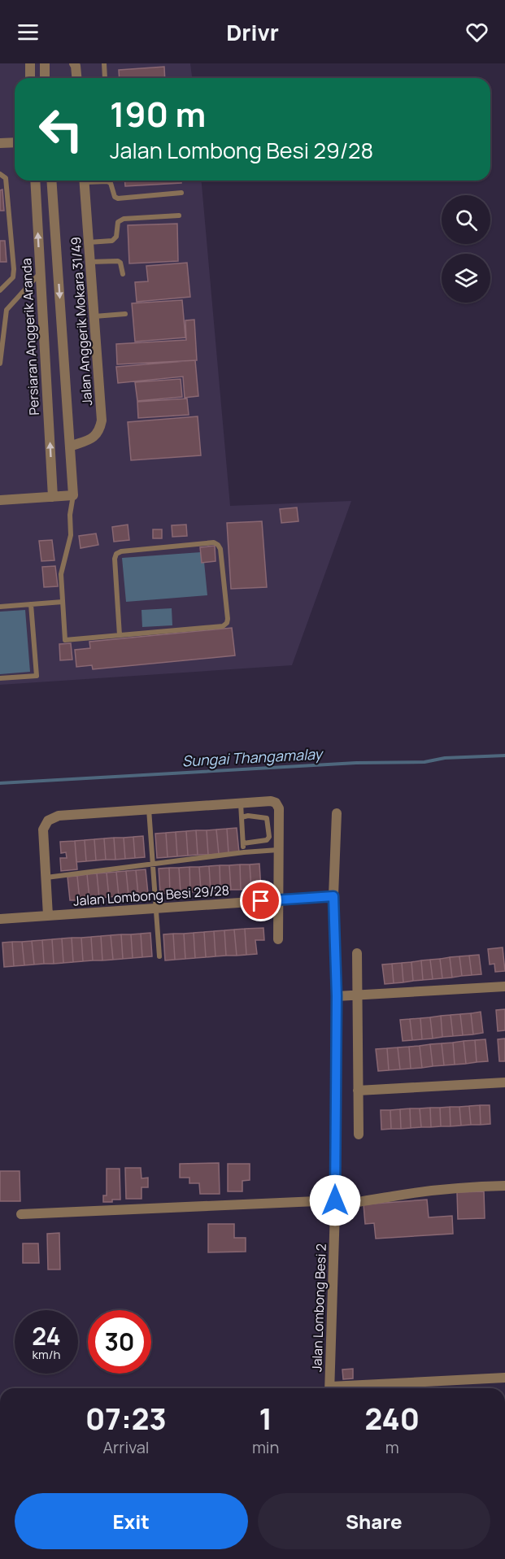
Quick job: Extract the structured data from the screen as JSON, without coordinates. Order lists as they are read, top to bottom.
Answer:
{
  "streets": {
    "street": [
      "Jalan Anggerik Mokara 31/49",
      "Persiaran Anggerik Aranda",
      "Jalan Lombong Besi 29/28",
      "Jalan Lombong Besi 2"
    ]
  },
  "crossings": [
    ["Jalan Lombong Besi 29/28", "Jalan Lombong Besi 2"]
  ],
  "water": ["Sungai Thangamalay"],
  "page": {
    "header": "Drivr",
    "turn": ["190 m", "Jalan Lombong Besi 29/28"],
    "speed": "24 km/h",
    "limit": "30",
    "eta": [
      "07:23",
      "Arrival",
      "1",
      "min",
      "240",
      "m"
    ],
    "buttons": ["Exit", "Share"]
  }
}
